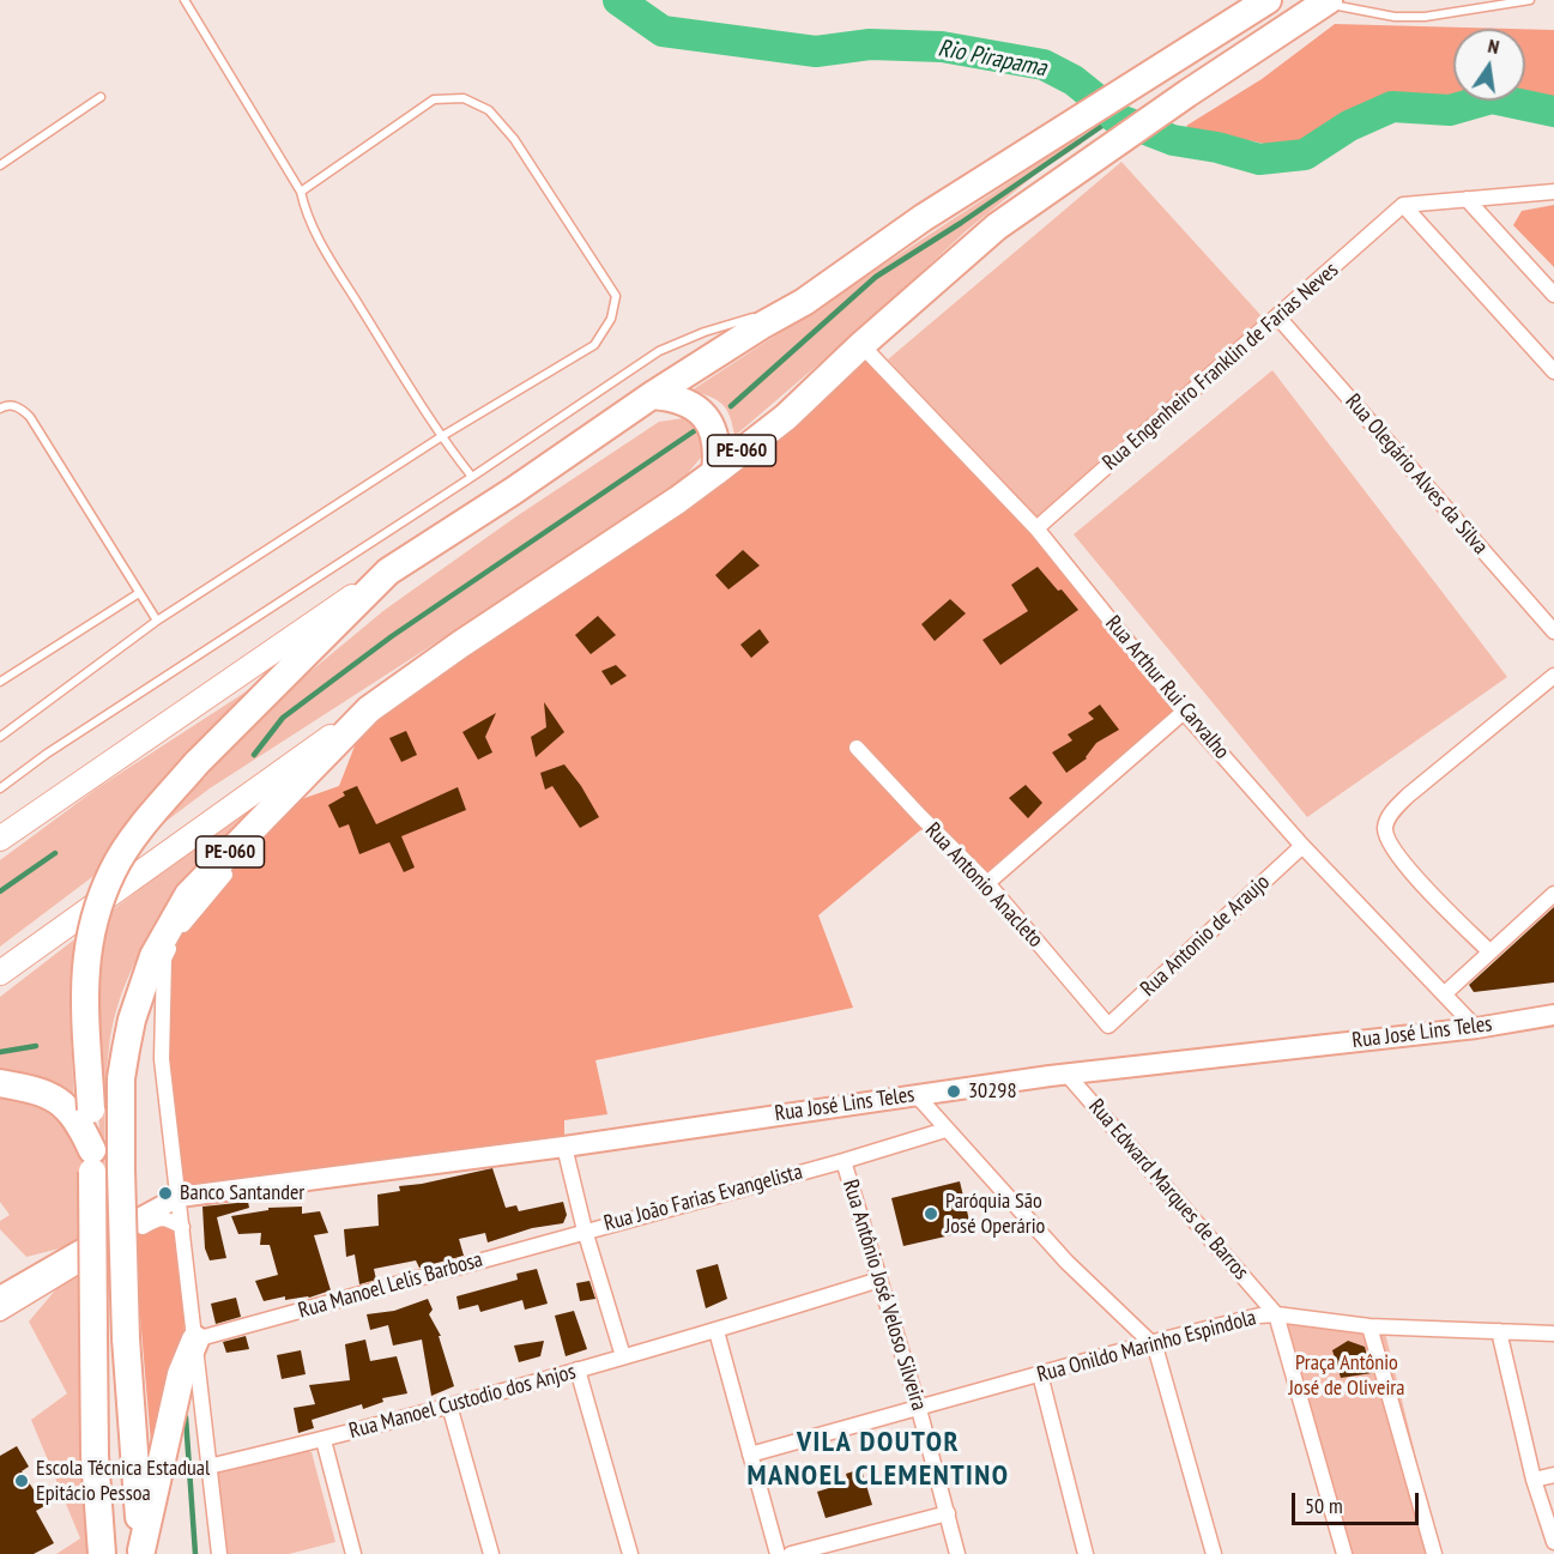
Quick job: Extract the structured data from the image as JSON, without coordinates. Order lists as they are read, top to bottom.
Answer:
{
  "streets": {
    "highway": ["PE-060"],
    "street": [
      "Rua Engenheiro Franklin de Farias Neves",
      "Rua Olegário Alves da Silva",
      "Rua Arthur Rui Carvalho",
      "Rua Antonio Anacleto",
      "Rua Antonio de Araujo",
      "Rua José Lins Teles",
      "Rua Edward Marques de Barros",
      "Rua João Farias Evangelista",
      "Rua Manoel Lelis Barbosa",
      "Rua Antônio José Veloso Silveira",
      "Rua Onildo Marinho Espindola",
      "Rua Manoel Custodio dos Anjos"
    ]
  },
  "crossings": [
    ["Rua Engenheiro Franklin de Farias Neves", "Rua Olegário Alves da Silva"],
    ["Rua Engenheiro Franklin de Farias Neves", "Rua Arthur Rui Carvalho"],
    ["PE-060", "Rua Arthur Rui Carvalho"],
    ["Rua Arthur Rui Carvalho", "Rua Antonio de Araujo"],
    ["Rua Arthur Rui Carvalho", "Rua José Lins Teles"],
    ["Rua Antonio Anacleto", "Rua Antonio de Araujo"],
    ["Rua José Lins Teles", "Rua Edward Marques de Barros"],
    ["Rua Edward Marques de Barros", "Rua Onildo Marinho Espindola"],
    ["Rua João Farias Evangelista", "Rua Manoel Lelis Barbosa"],
    ["Rua João Farias Evangelista", "Rua Antônio José Veloso Silveira"],
    ["Rua Antônio José Veloso Silveira", "Rua Onildo Marinho Espindola"],
    ["Rua Antônio José Veloso Silveira", "Rua Manoel Custodio dos Anjos"]
  ],
  "districts": ["VILA DOUTOR MANOEL CLEMENTINO"],
  "water": ["Rio Pirapama"],
  "parks": ["Praça Antônio José de Oliveira"],
  "places": [
    "30298",
    "Banco Santander",
    "Paróquia São José Operário",
    "Escola Técnica Estadual Epitácio Pessoa"
  ],
  "scale_bar": "50 m",
  "north": "top"
}
